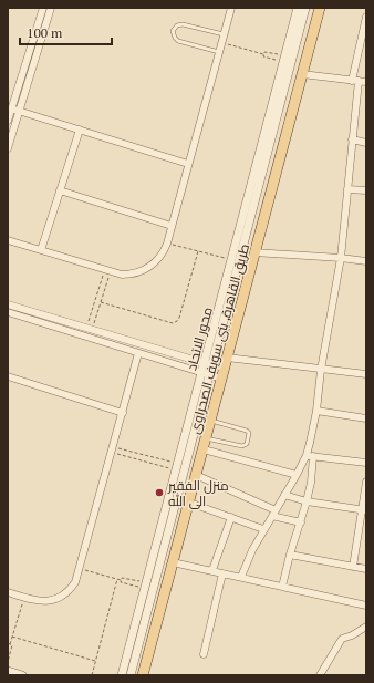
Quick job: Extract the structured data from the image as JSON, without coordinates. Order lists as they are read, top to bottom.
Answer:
{
  "streets": {
    "main road": ["طريق القاهرة, بنى سويف الصحراوى"],
    "street": ["محور الاتحاد"]
  },
  "places": ["منزل الفقير الى الله"],
  "scale_bar": "100 m"
}
